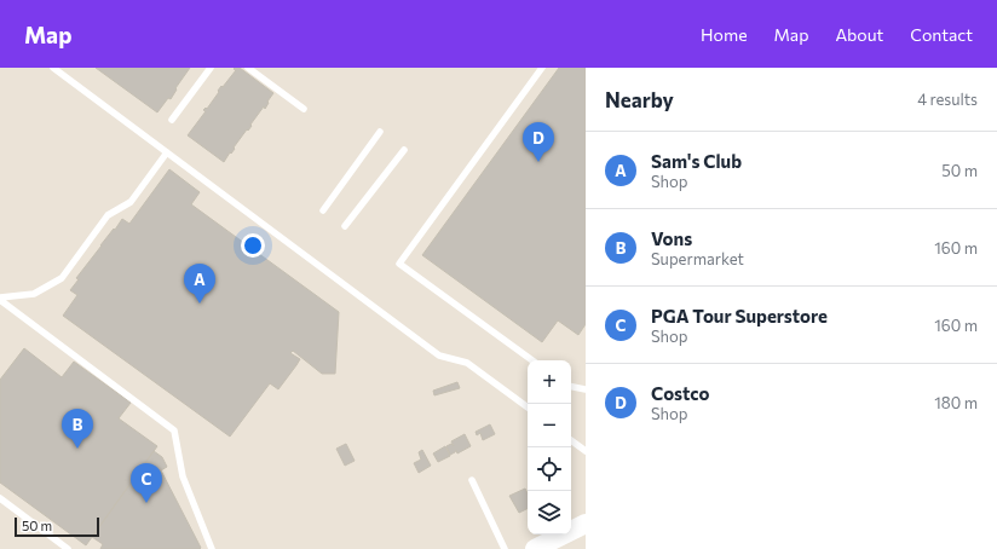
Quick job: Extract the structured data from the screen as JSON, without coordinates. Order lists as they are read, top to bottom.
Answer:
{
  "scale_bar": "50 m",
  "page": {
    "header": "Map",
    "nav": [
      "Home",
      "Map",
      "About",
      "Contact"
    ],
    "heading": ["Nearby", "4 results"],
    "pins": [
      "D",
      "A",
      "B",
      "C"
    ],
    "list": [
      {
        "mark": "A",
        "name": "Sam's Club",
        "note": "Shop",
        "value": "50 m"
      },
      {
        "mark": "B",
        "name": "Vons",
        "note": "Supermarket",
        "value": "160 m"
      },
      {
        "mark": "C",
        "name": "PGA Tour Superstore",
        "note": "Shop",
        "value": "160 m"
      },
      {
        "mark": "D",
        "name": "Costco",
        "note": "Shop",
        "value": "180 m"
      }
    ],
    "map_buttons": ["+", "−"],
    "scale": "50 m"
  }
}
